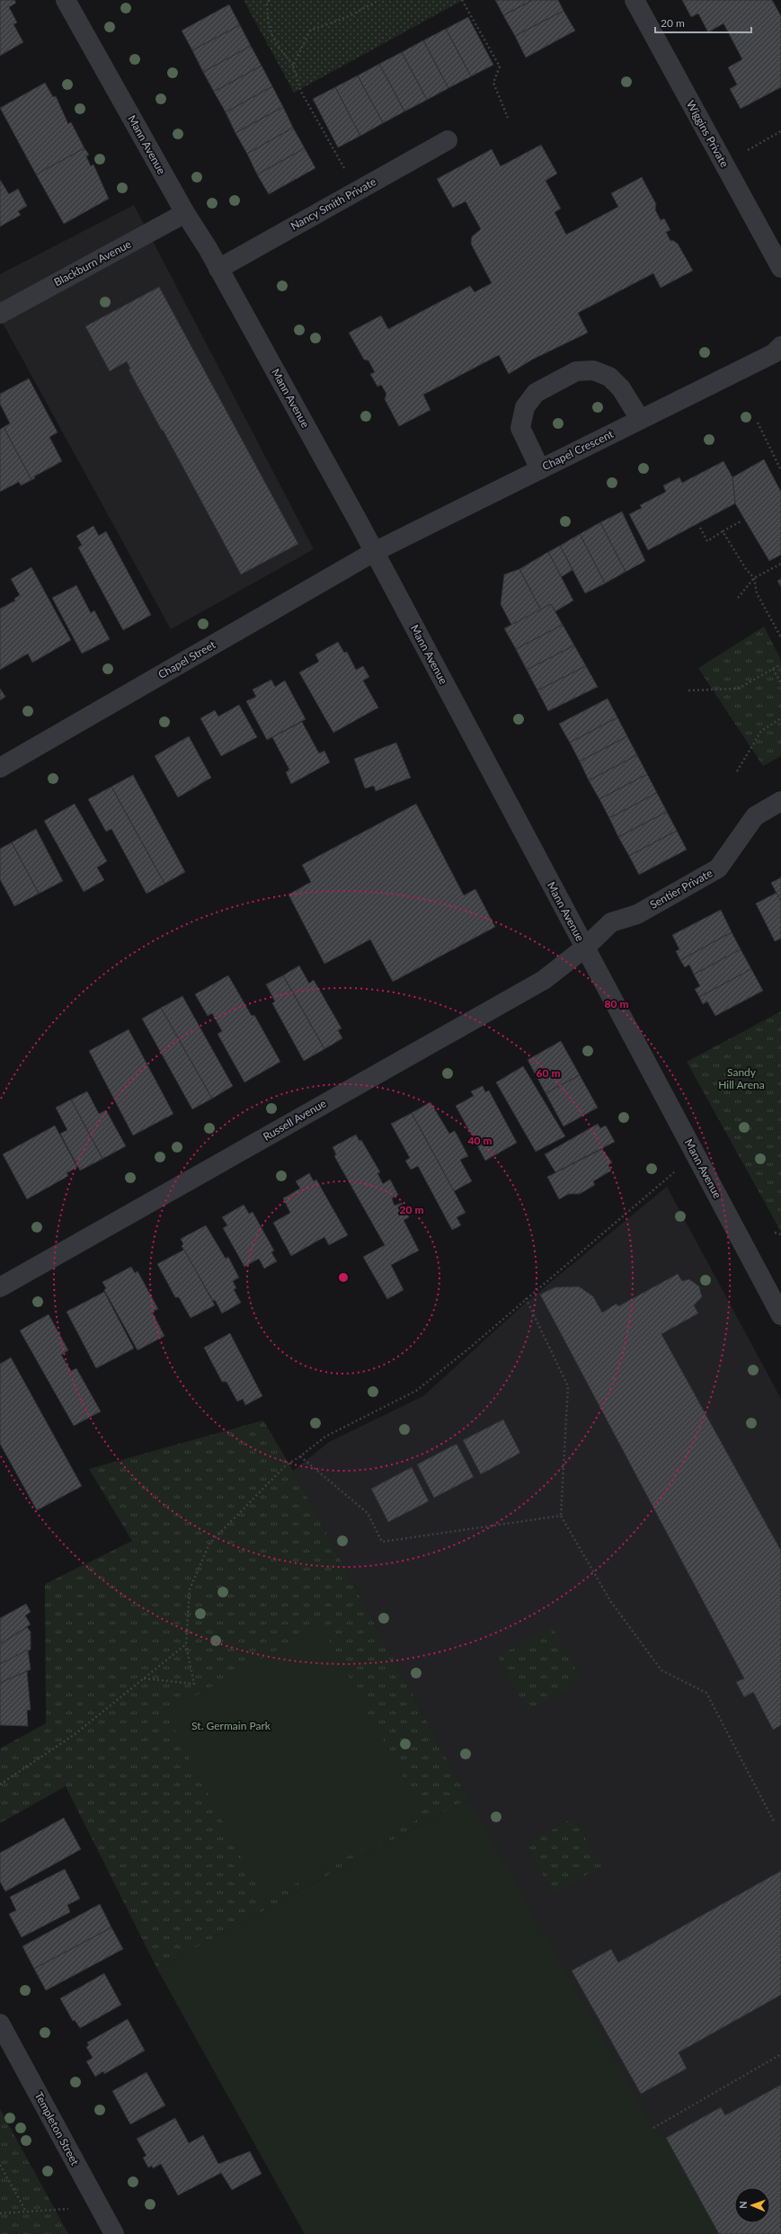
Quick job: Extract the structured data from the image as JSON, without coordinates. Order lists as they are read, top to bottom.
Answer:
{
  "streets": {
    "street": [
      "Wiggins Private",
      "Mann Avenue",
      "Nancy Smith Private",
      "Blackburn Avenue",
      "Chapel Crescent",
      "Chapel Street",
      "Sentier Private",
      "Russell Avenue",
      "Templeton Street"
    ]
  },
  "crossings": [
    ["Mann Avenue", "Nancy Smith Private"],
    ["Mann Avenue", "Blackburn Avenue"],
    ["Mann Avenue", "Chapel Crescent"],
    ["Mann Avenue", "Chapel Street"],
    ["Mann Avenue", "Sentier Private"],
    ["Mann Avenue", "Russell Avenue"],
    ["Chapel Crescent", "Chapel Street"],
    ["Sentier Private", "Russell Avenue"]
  ],
  "parks": ["Sandy Hill Arena", "St. Germain Park"],
  "scale_bar": "20 m",
  "north": "left",
  "rings": [
    "80 m",
    "60 m",
    "40 m",
    "20 m"
  ]
}
